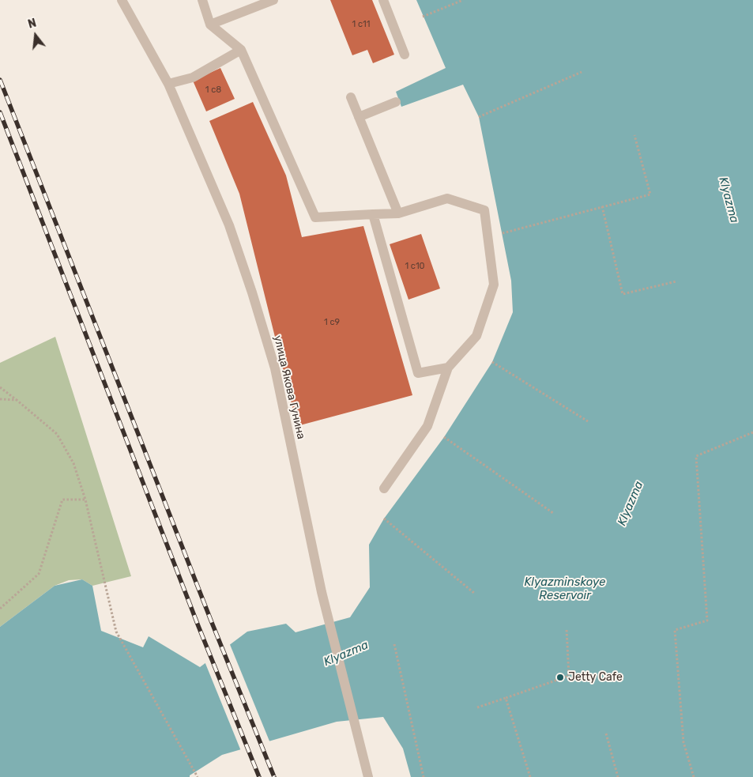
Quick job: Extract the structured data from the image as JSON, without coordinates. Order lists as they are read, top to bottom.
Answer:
{
  "streets": {
    "street": ["улица Якова Гунина"]
  },
  "water": ["Klyazma", "Klyazminskoye Reservoir"],
  "places": ["Jetty Cafe"],
  "house_numbers": [
    "1 с11",
    "1 с8",
    "1 с10",
    "1 с9"
  ],
  "north": "top"
}
